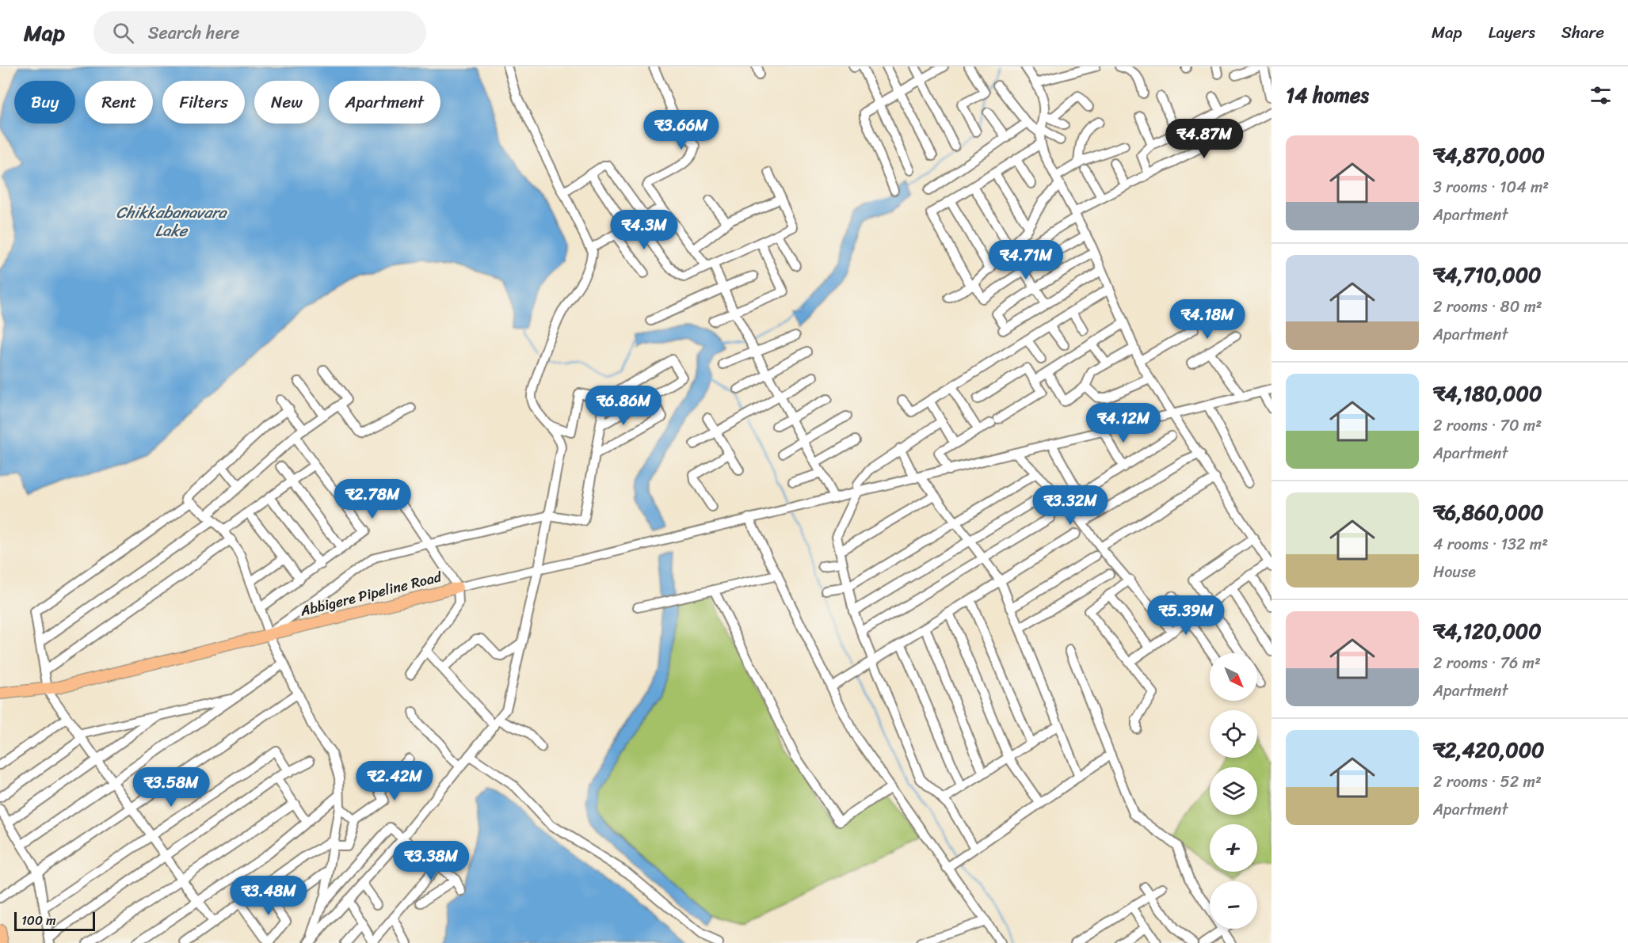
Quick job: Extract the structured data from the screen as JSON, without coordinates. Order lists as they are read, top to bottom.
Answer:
{
  "streets": {
    "main road": ["Abbigere Pipeline Road"]
  },
  "water": ["Chikkabanavara Lake"],
  "scale_bar": "100 m",
  "north": "bottom right",
  "page": {
    "header": "Map",
    "search": "Search here",
    "nav": ["Map", "Layers", "Share"],
    "heading": "14 homes",
    "chip": [
      "Buy",
      "Rent",
      "Filters",
      "New",
      "Apartment"
    ],
    "price": [
      "₹3.66M",
      "₹4.87M",
      "₹4.3M",
      "₹4.71M",
      "₹4.18M",
      "₹6.86M",
      "₹4.12M",
      "₹2.78M",
      "₹3.32M",
      "₹5.39M",
      "₹2.42M",
      "₹3.58M",
      "₹3.38M",
      "₹3.48M"
    ],
    "list": [
      {
        "name": "₹4,870,000",
        "note": "3 rooms · 104 m² · Apartment"
      },
      {
        "name": "₹4,710,000",
        "note": "2 rooms · 80 m² · Apartment"
      },
      {
        "name": "₹4,180,000",
        "note": "2 rooms · 70 m² · Apartment"
      },
      {
        "name": "₹6,860,000",
        "note": "4 rooms · 132 m² · House"
      },
      {
        "name": "₹4,120,000",
        "note": "2 rooms · 76 m² · Apartment"
      },
      {
        "name": "₹2,420,000",
        "note": "2 rooms · 52 m² · Apartment"
      }
    ],
    "map_buttons": ["+", "−"],
    "scale": "100 m"
  }
}
